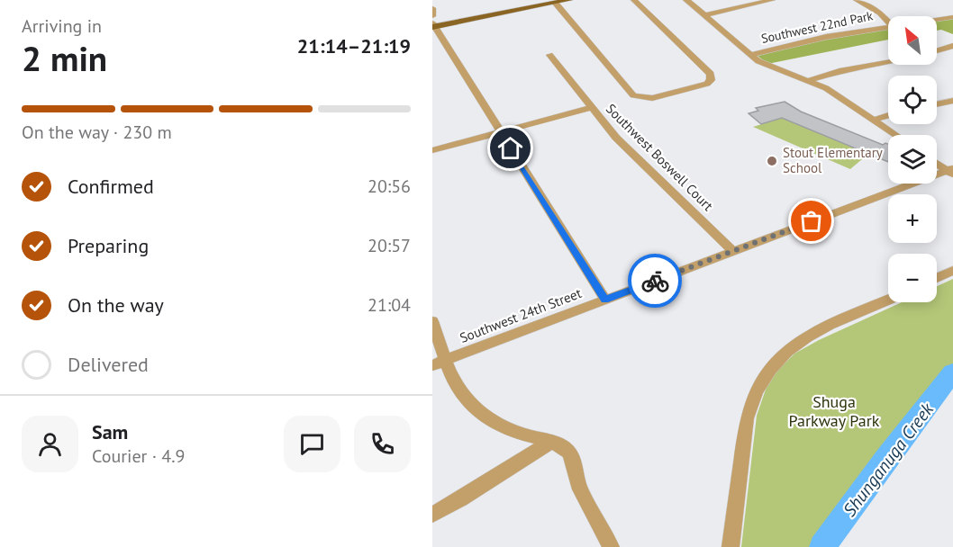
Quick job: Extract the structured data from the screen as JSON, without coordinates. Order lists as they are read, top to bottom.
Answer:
{
  "streets": {
    "street": ["Southwest 22nd Park", "Southwest Boswell Court", "Southwest 24th Street"]
  },
  "crossings": [
    ["Southwest Boswell Court", "Southwest 24th Street"]
  ],
  "water": ["Shunganuga Creek"],
  "parks": ["Shuga Parkway Park"],
  "places": ["Stout Elementary School"],
  "north": "top left",
  "page": {
    "heading": ["2 min", "Arriving in", "21:14–21:19"],
    "panel": ["Sam", "Courier · 4.9"],
    "map_buttons": ["+", "−"],
    "bar": "On the way · 230 m",
    "list": [
      ["Confirmed", "20:56"],
      ["Preparing", "20:57"],
      ["On the way", "21:04"],
      "Delivered"
    ]
  }
}
